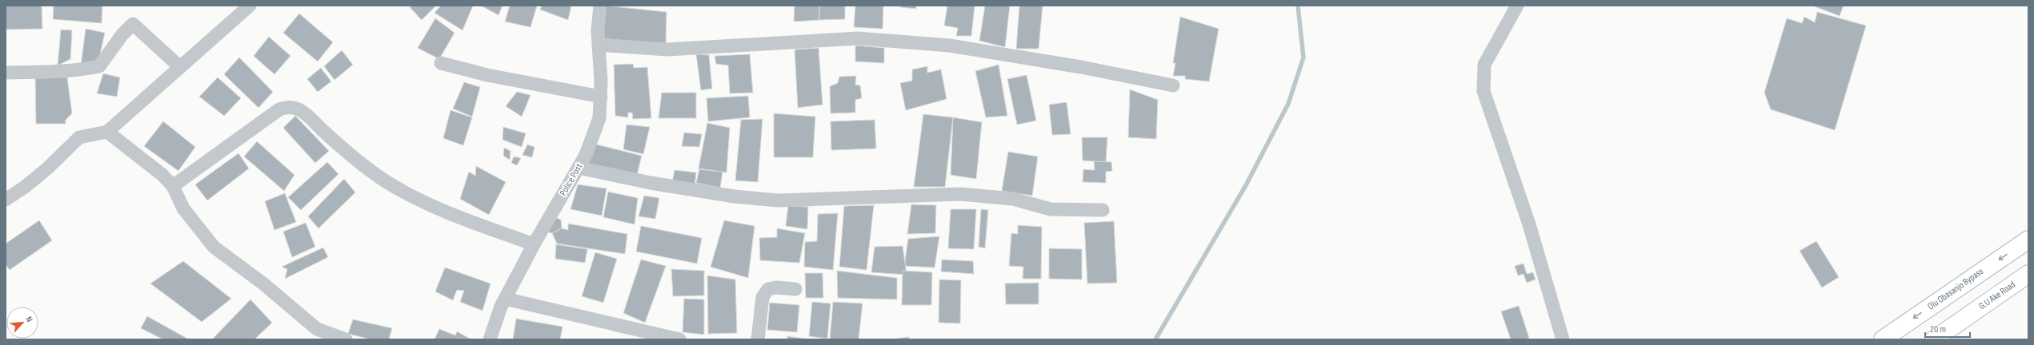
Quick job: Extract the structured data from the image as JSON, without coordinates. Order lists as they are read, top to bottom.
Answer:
{
  "streets": {
    "main road": ["Olu Obasanjo Bypass", "G.U Ake Road"],
    "street": ["Police Post"]
  },
  "one_way": ["Olu Obasanjo Bypass"],
  "scale_bar": "20 m",
  "north": "top right"
}
